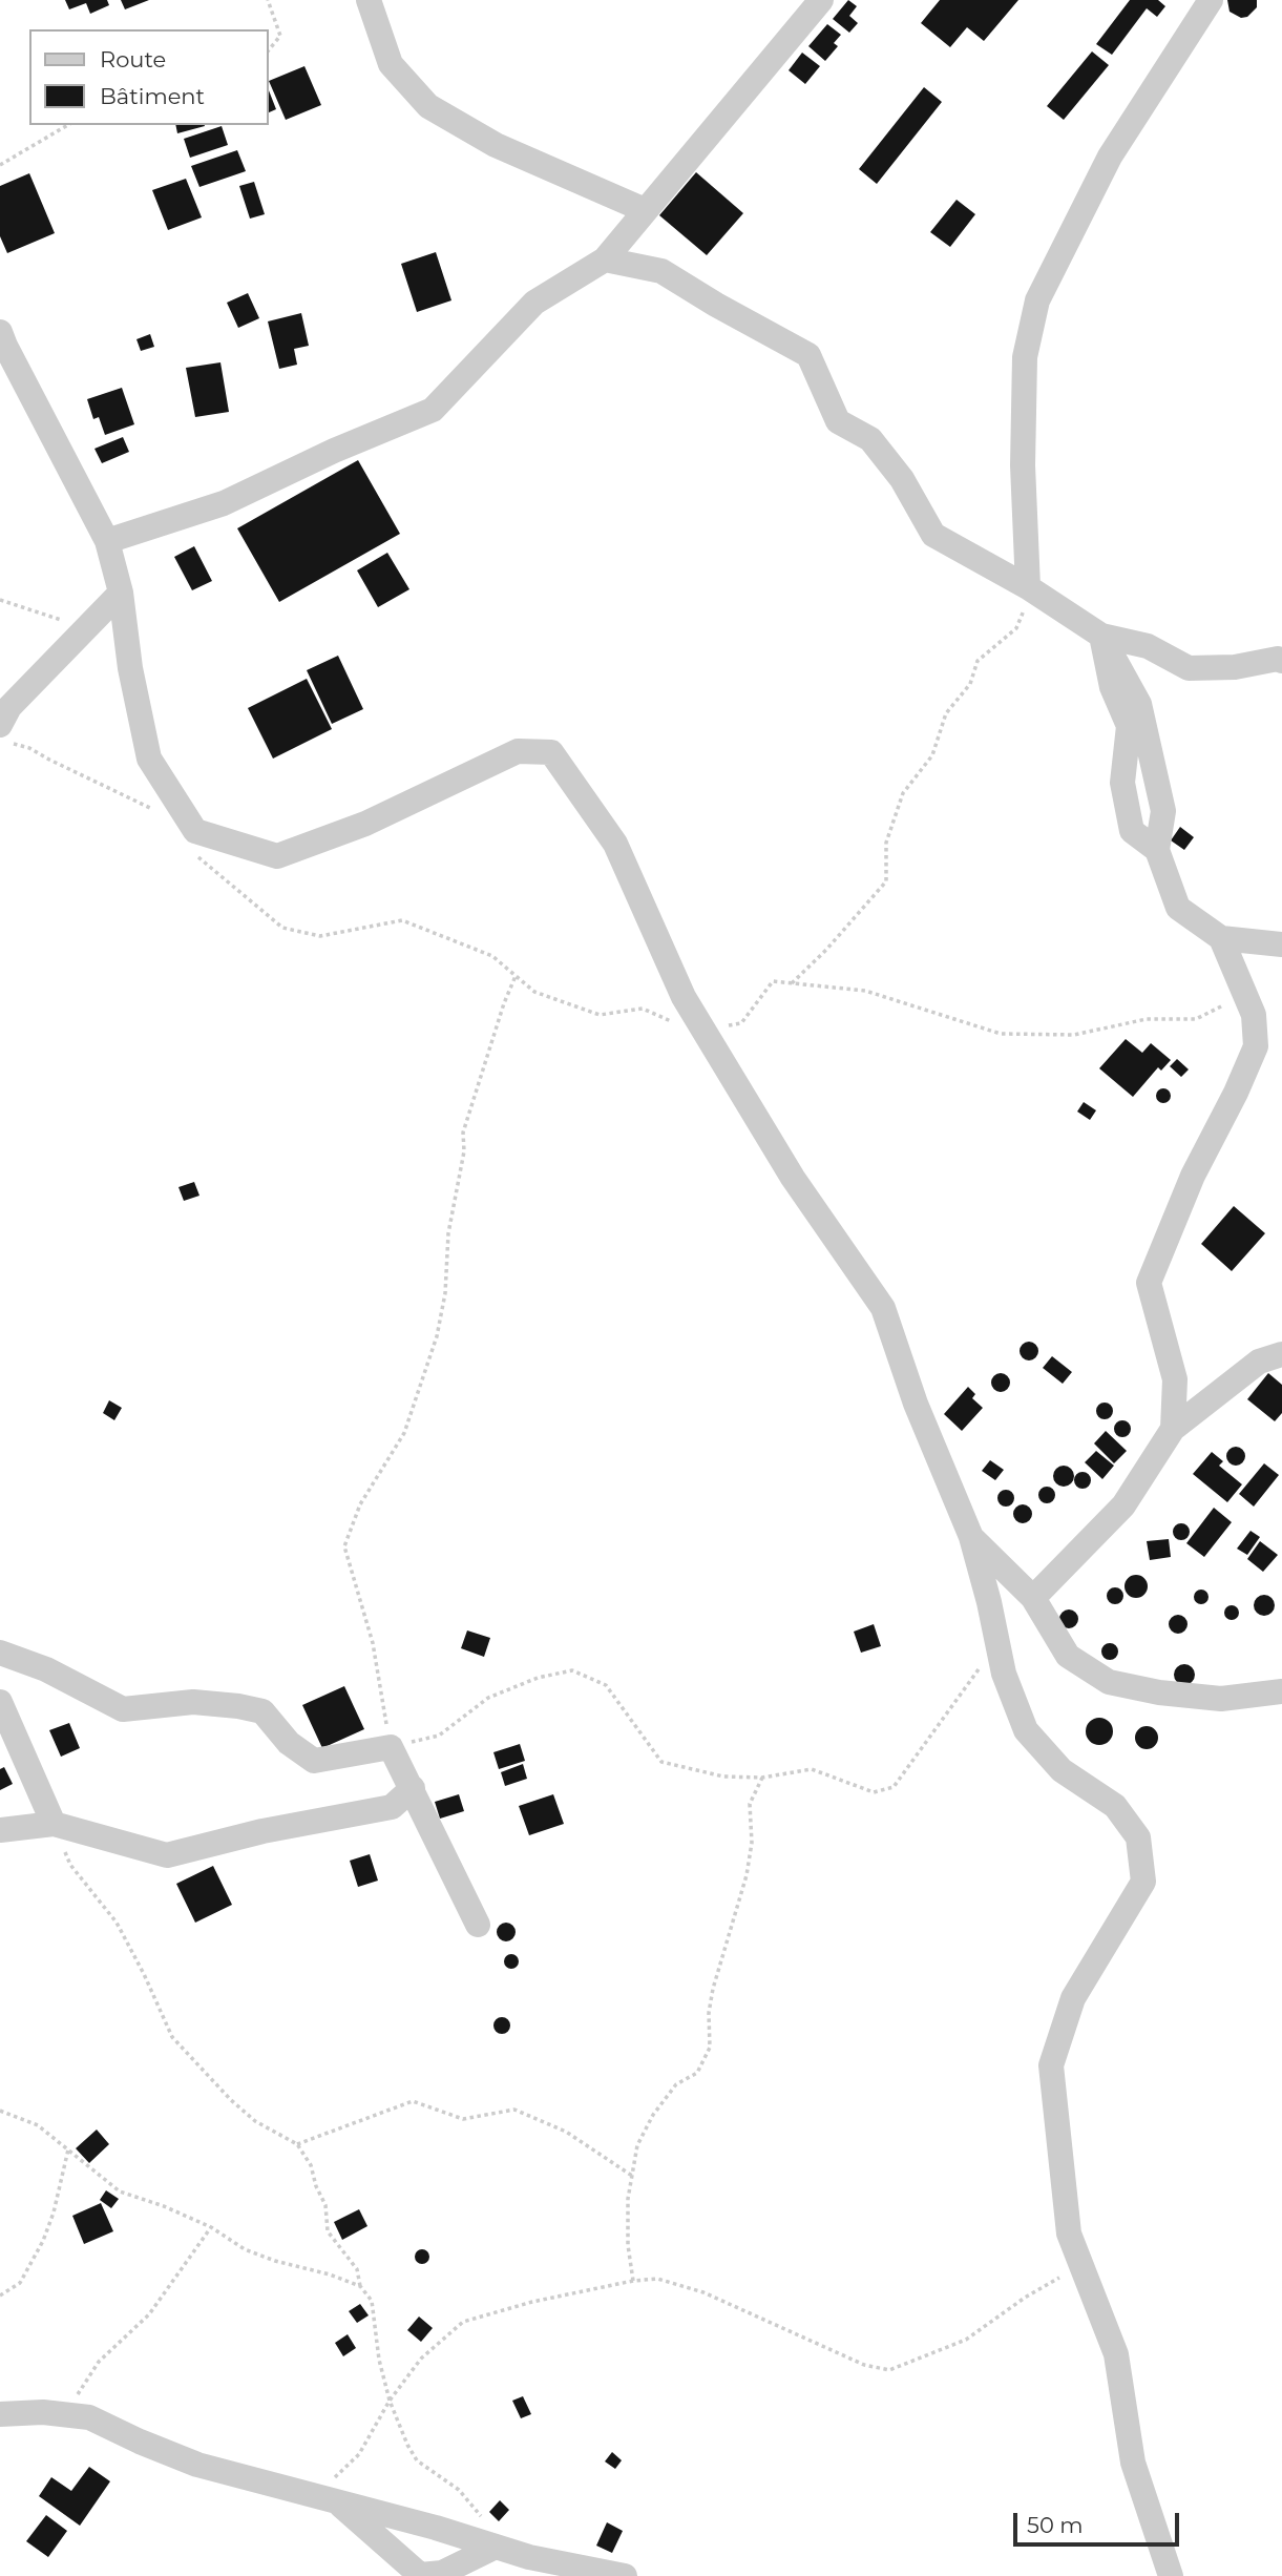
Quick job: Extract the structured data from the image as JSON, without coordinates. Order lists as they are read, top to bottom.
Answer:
{
  "legend": ["Route", "Bâtiment"],
  "scale_bar": "50 m"
}
